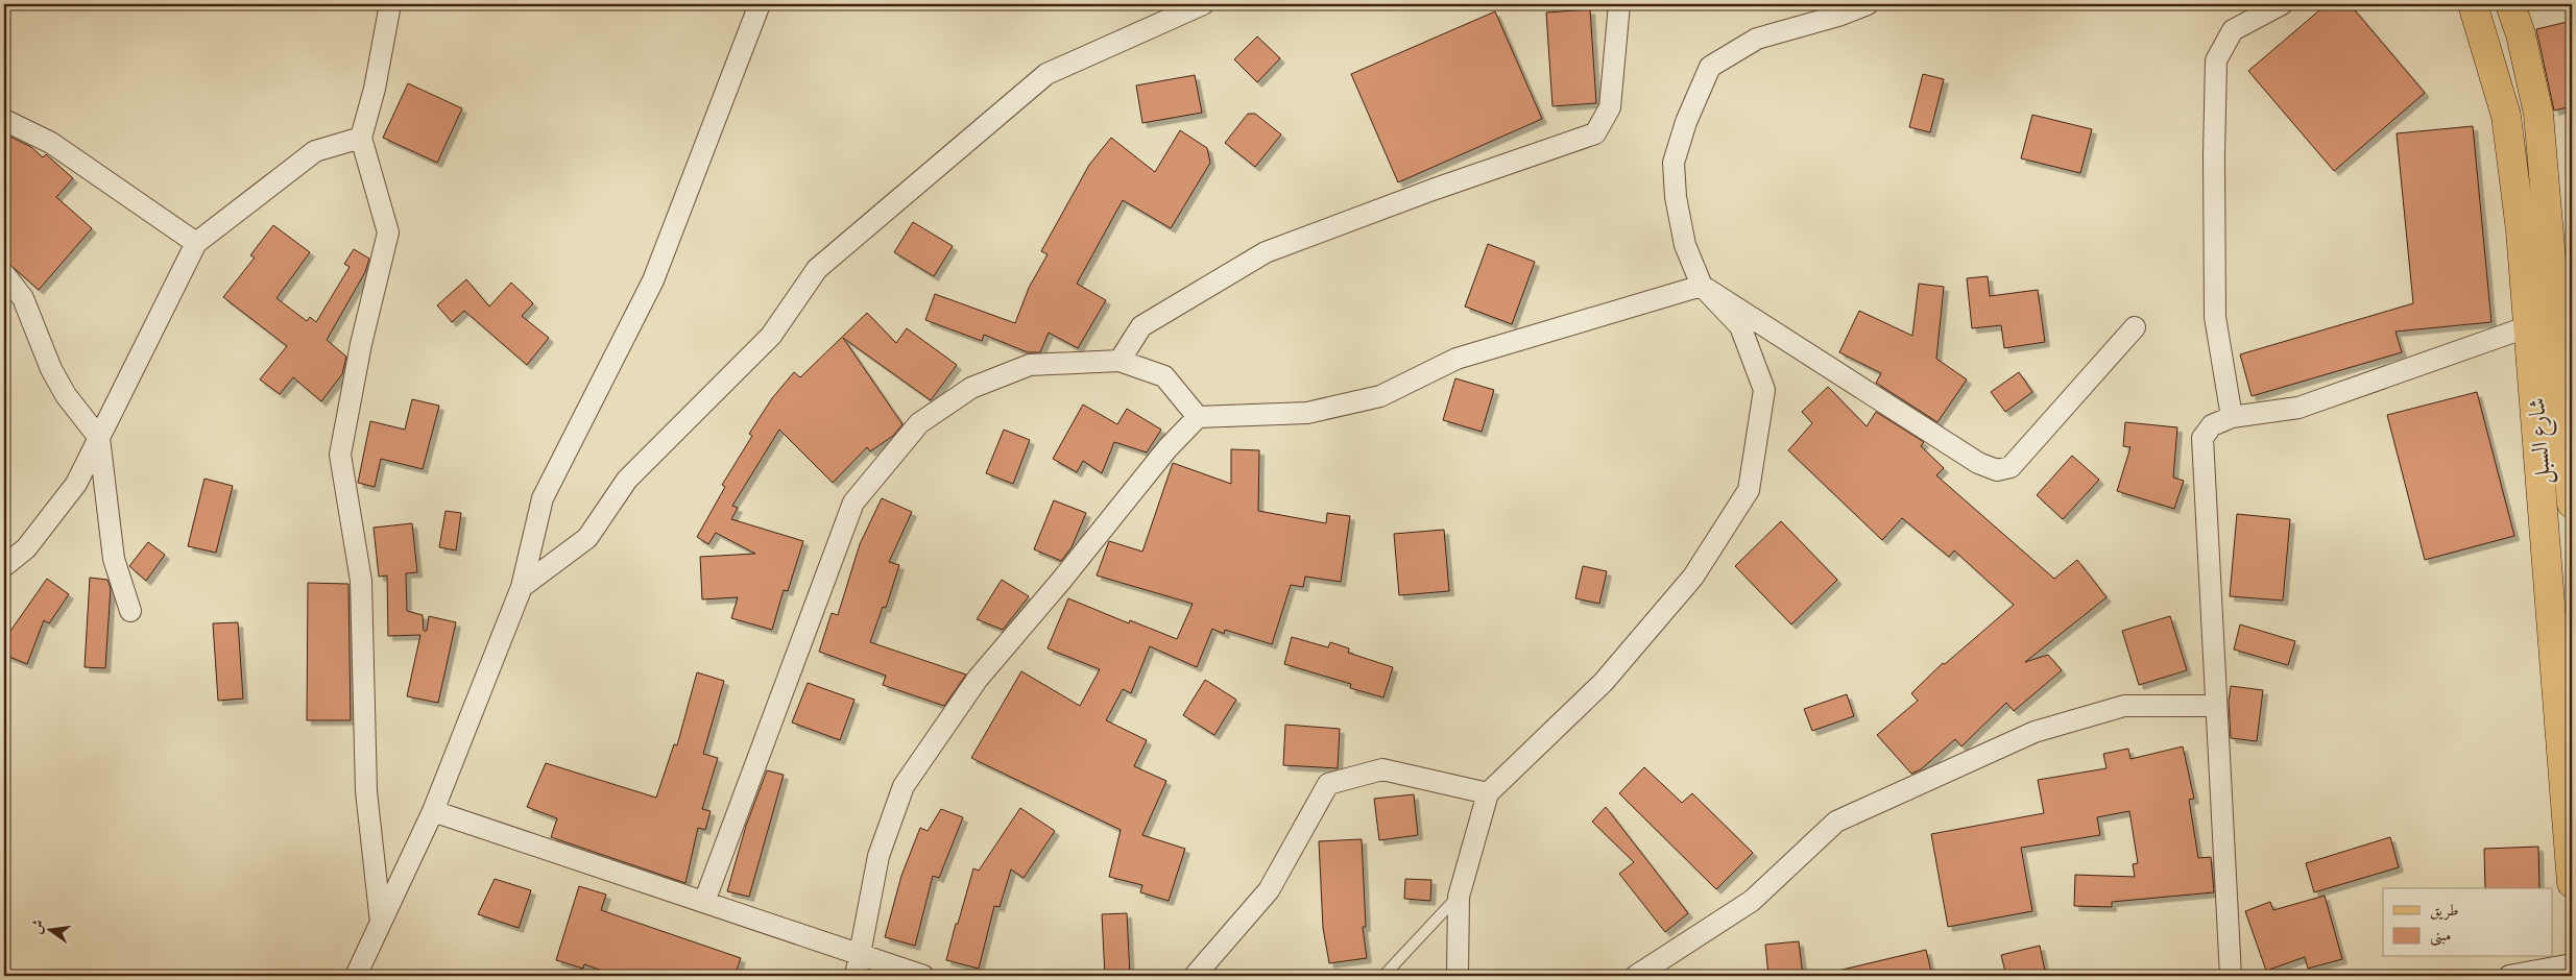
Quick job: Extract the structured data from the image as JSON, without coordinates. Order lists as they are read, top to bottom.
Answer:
{
  "streets": {
    "main road": ["شارع السبل"]
  },
  "legend": ["طريق", "مبنى"],
  "north": "left"
}
